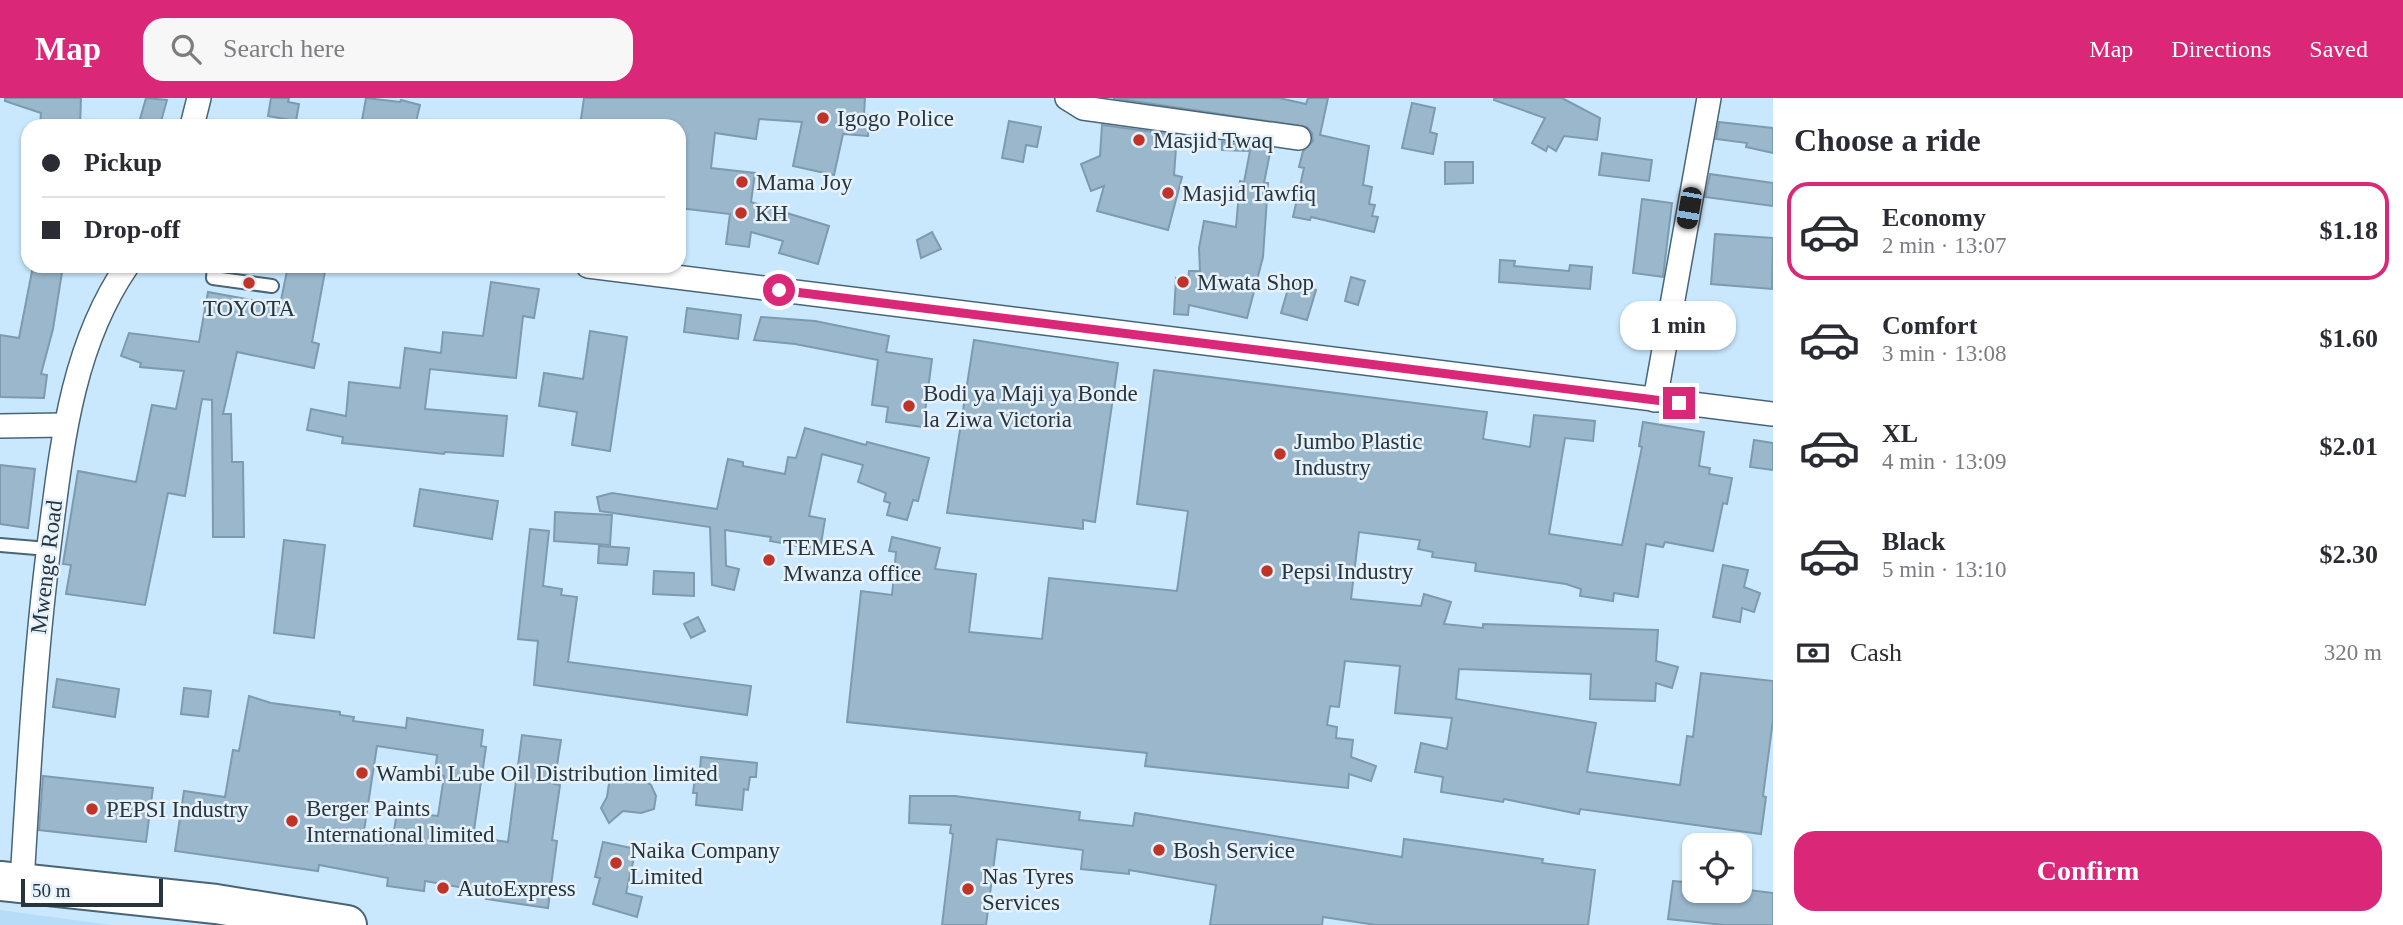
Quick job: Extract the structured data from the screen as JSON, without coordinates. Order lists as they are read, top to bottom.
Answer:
{
  "streets": {
    "street": ["Mwenge Road"]
  },
  "places": [
    "Igogo Police",
    "Masjid Twaq",
    "Mama Joy",
    "Masjid Tawfiq",
    "KH",
    "Mwata Shop",
    "TOYOTA",
    "Bodi ya Maji ya Bonde la Ziwa Victoria",
    "Jumbo Plastic Industry",
    "TEMESA Mwanza office",
    "Pepsi Industry",
    "Wambi Lube Oil Distribution limited",
    "PEPSI Industry",
    "Berger Paints International limited",
    "Bosh Service",
    "Naika Company Limited",
    "AutoExpress",
    "Nas Tyres Services"
  ],
  "scale_bar": "50 m",
  "page": {
    "header": "Map",
    "search": "Search here",
    "nav": ["Map", "Directions", "Saved"],
    "heading": "Choose a ride",
    "banner": ["Pickup", "Drop-off"],
    "list": [
      {
        "name": "Economy",
        "note": "2 min · 13:07",
        "value": "$1.18"
      },
      {
        "name": "Comfort",
        "note": "3 min · 13:08",
        "value": "$1.60"
      },
      {
        "name": "XL",
        "note": "4 min · 13:09",
        "value": "$2.01"
      },
      {
        "name": "Black",
        "note": "5 min · 13:10",
        "value": "$2.30"
      }
    ],
    "bubble": "1 min",
    "pay": ["Cash", "320 m"],
    "buttons": "Confirm",
    "scale": "50 m"
  }
}
